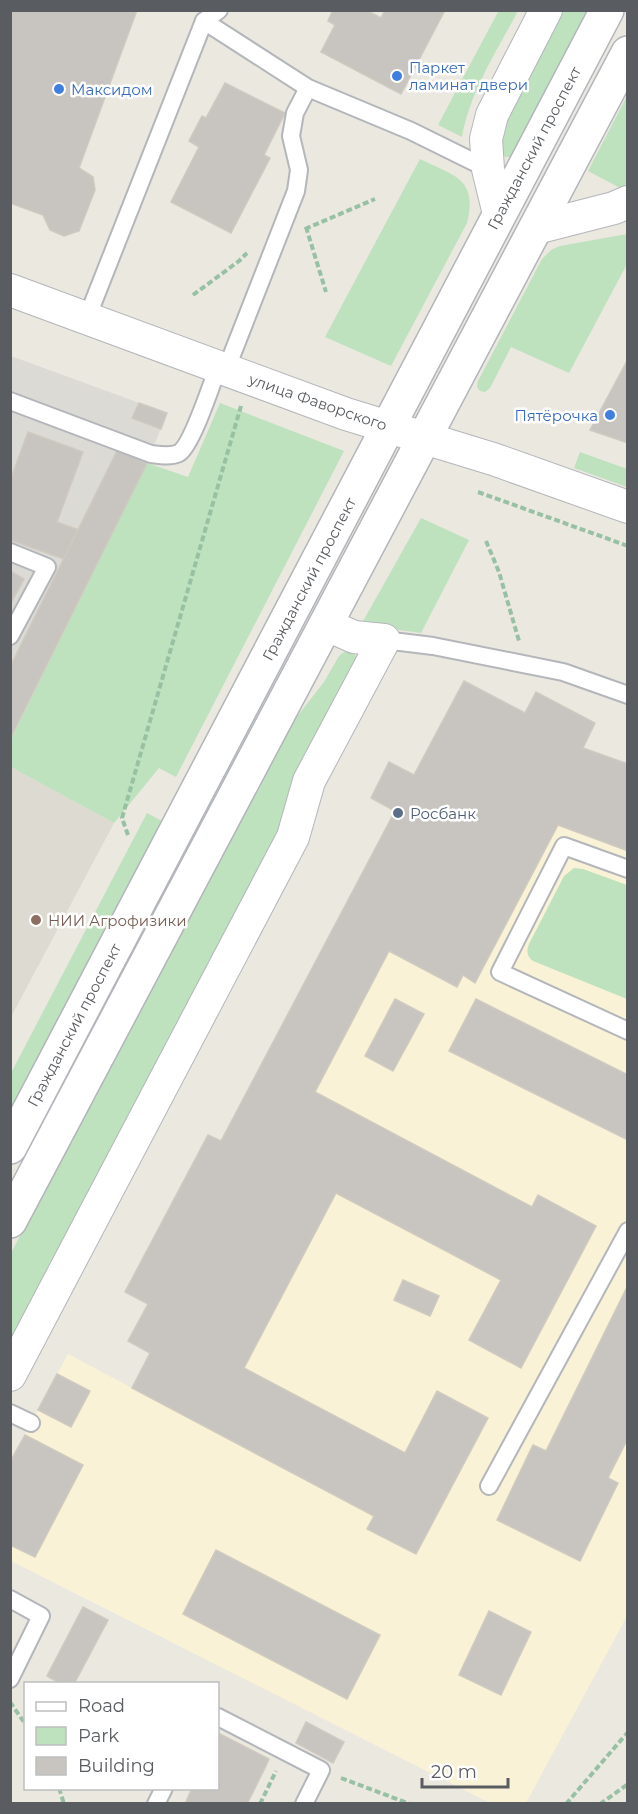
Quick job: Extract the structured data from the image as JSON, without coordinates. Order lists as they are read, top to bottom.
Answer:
{
  "streets": {
    "main road": ["Гражданский проспект"],
    "street": ["улица Фаворского"]
  },
  "crossings": [
    ["Гражданский проспект", "улица Фаворского"]
  ],
  "places": [
    "Паркет ламинат двери",
    "Максидом",
    "Пятёрочка",
    "Росбанк",
    "НИИ Агрофизики"
  ],
  "legend": ["Road", "Park", "Building"],
  "scale_bar": "20 m"
}
